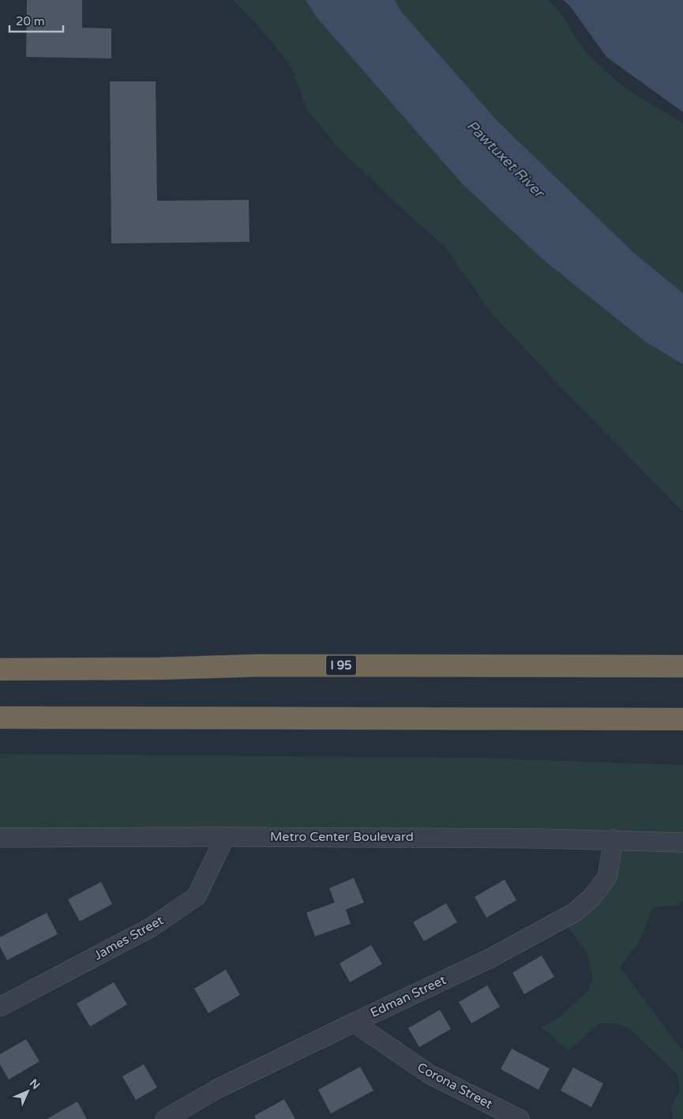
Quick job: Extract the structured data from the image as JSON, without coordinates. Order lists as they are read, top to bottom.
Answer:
{
  "streets": {
    "highway": ["I 95"],
    "street": [
      "Metro Center Boulevard",
      "James Street",
      "Edman Street",
      "Corona Street"
    ]
  },
  "crossings": [
    ["Metro Center Boulevard", "James Street"],
    ["Metro Center Boulevard", "Edman Street"],
    ["Edman Street", "Corona Street"]
  ],
  "water": ["Pawtuxet River"],
  "scale_bar": "20 m",
  "north": "top right"
}
